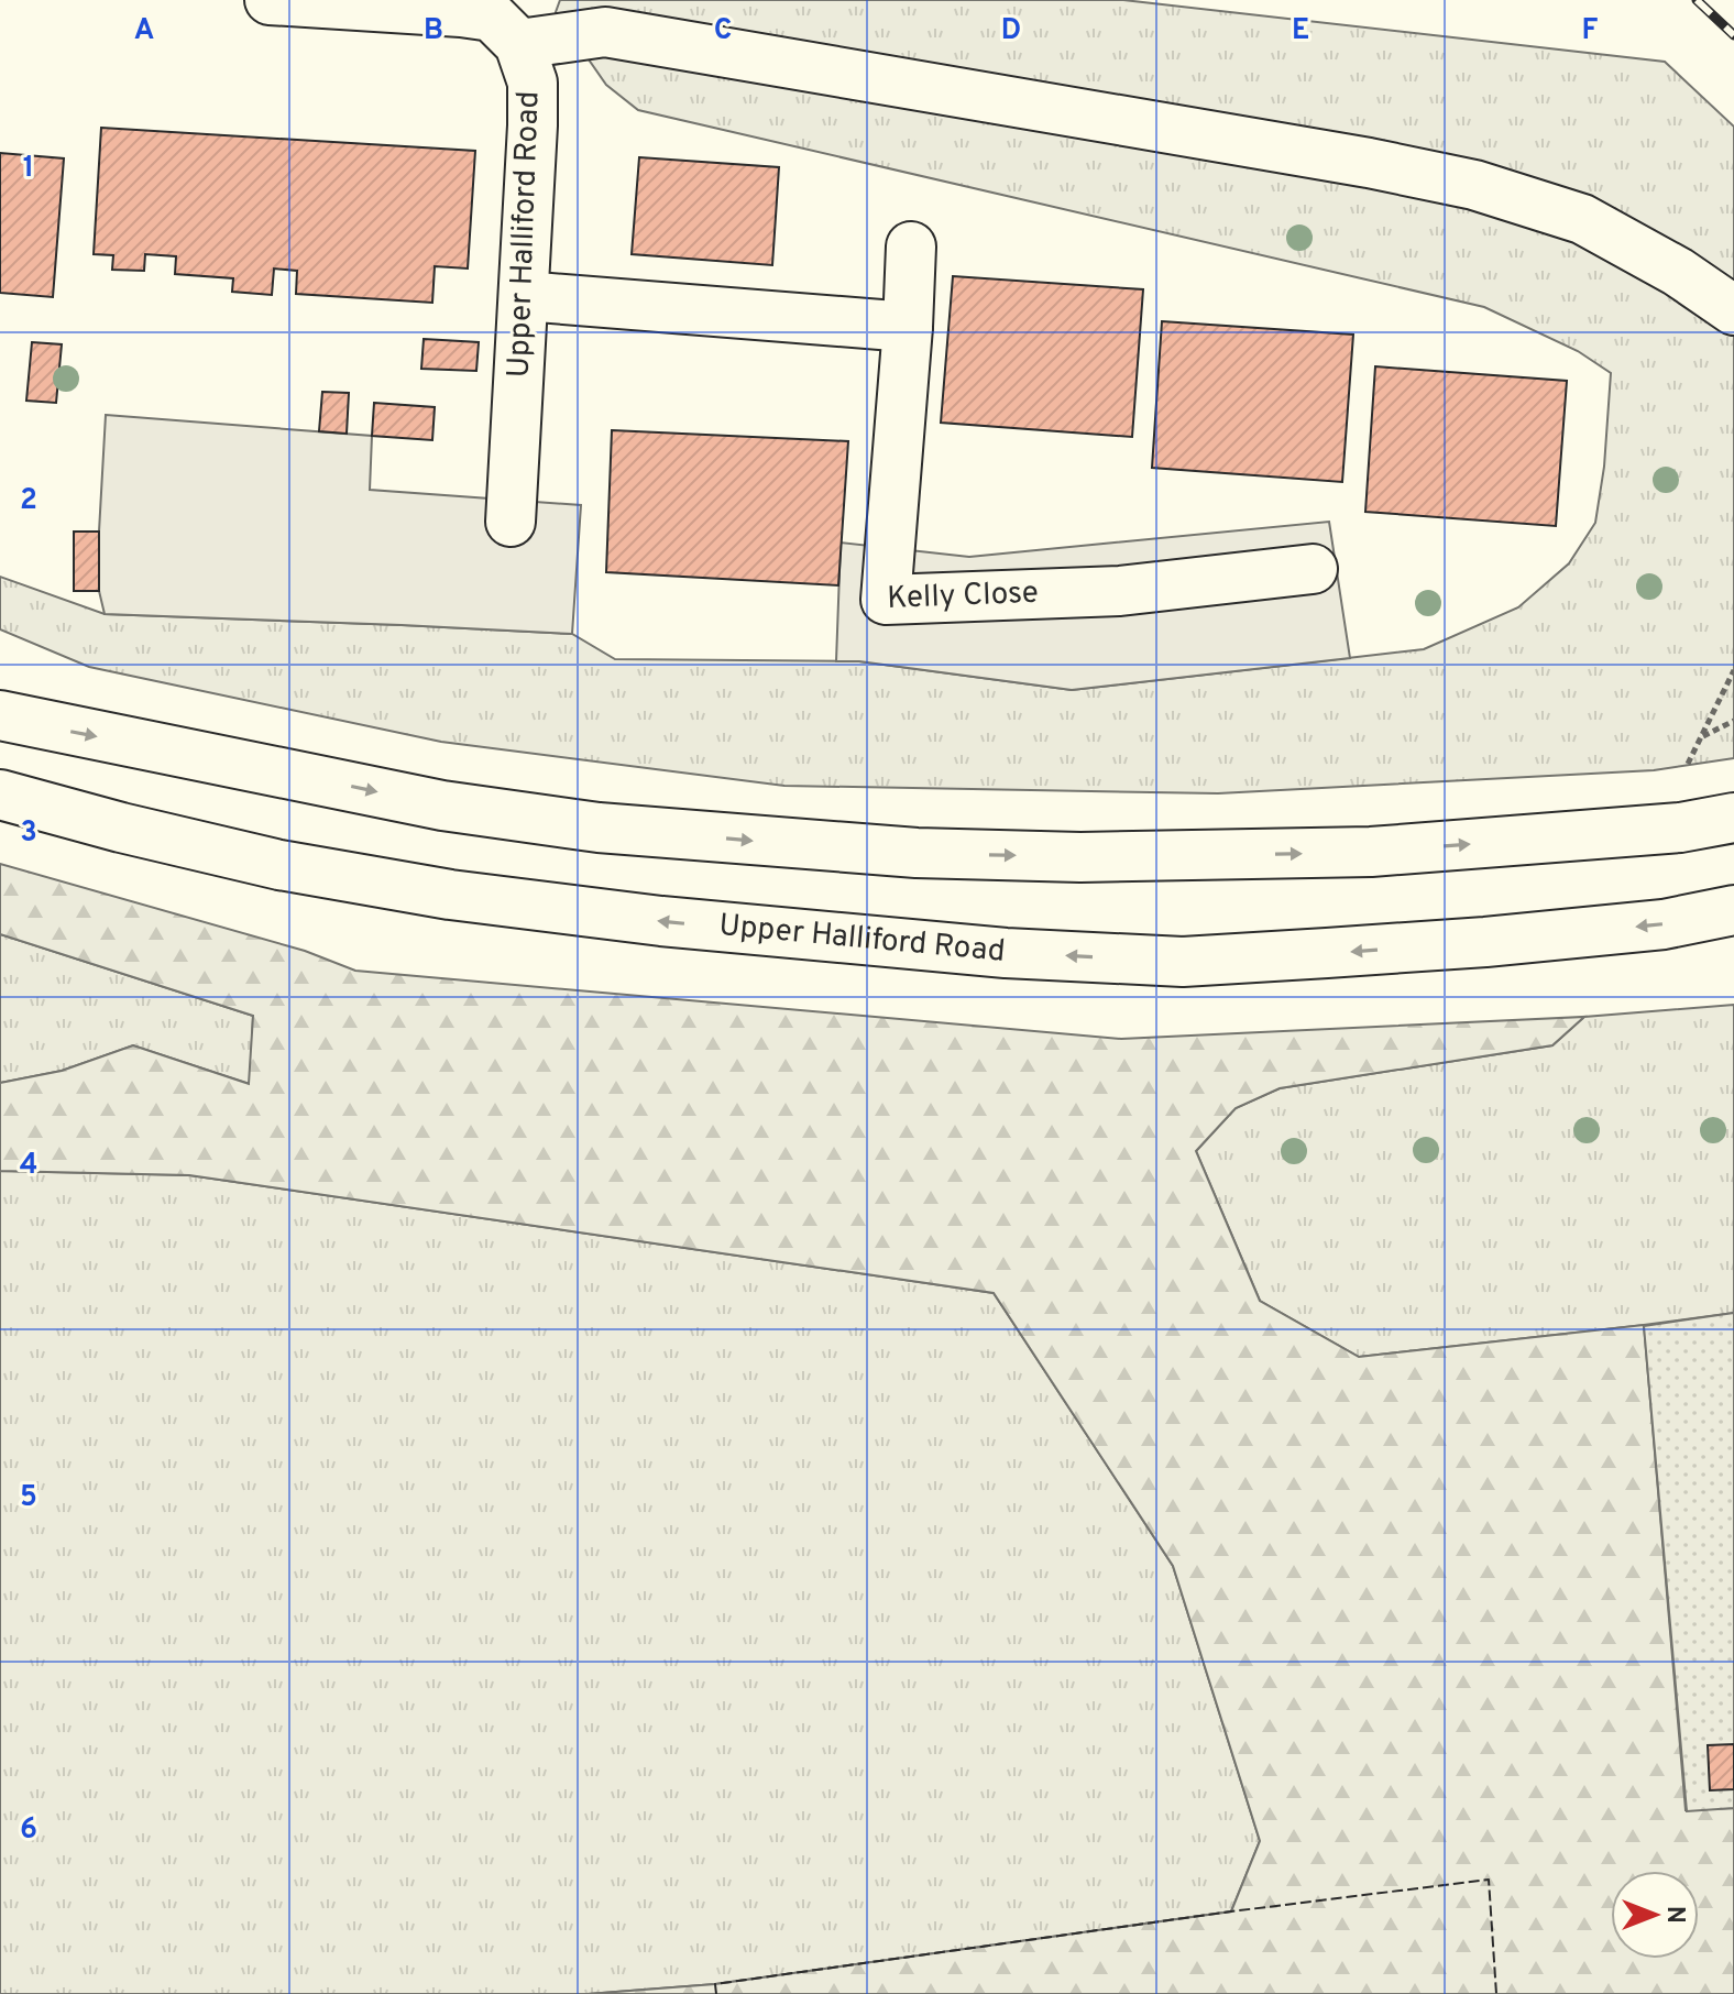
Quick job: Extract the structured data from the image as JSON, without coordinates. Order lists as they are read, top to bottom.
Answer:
{
  "streets": {
    "main road": ["Upper Halliford Road", "Kelly Close"]
  },
  "north": "right",
  "grid": {
    "columns": [
      "A",
      "B",
      "C",
      "D",
      "E",
      "F"
    ],
    "rows": [
      "1",
      "2",
      "3",
      "4",
      "5",
      "6"
    ]
  }
}
